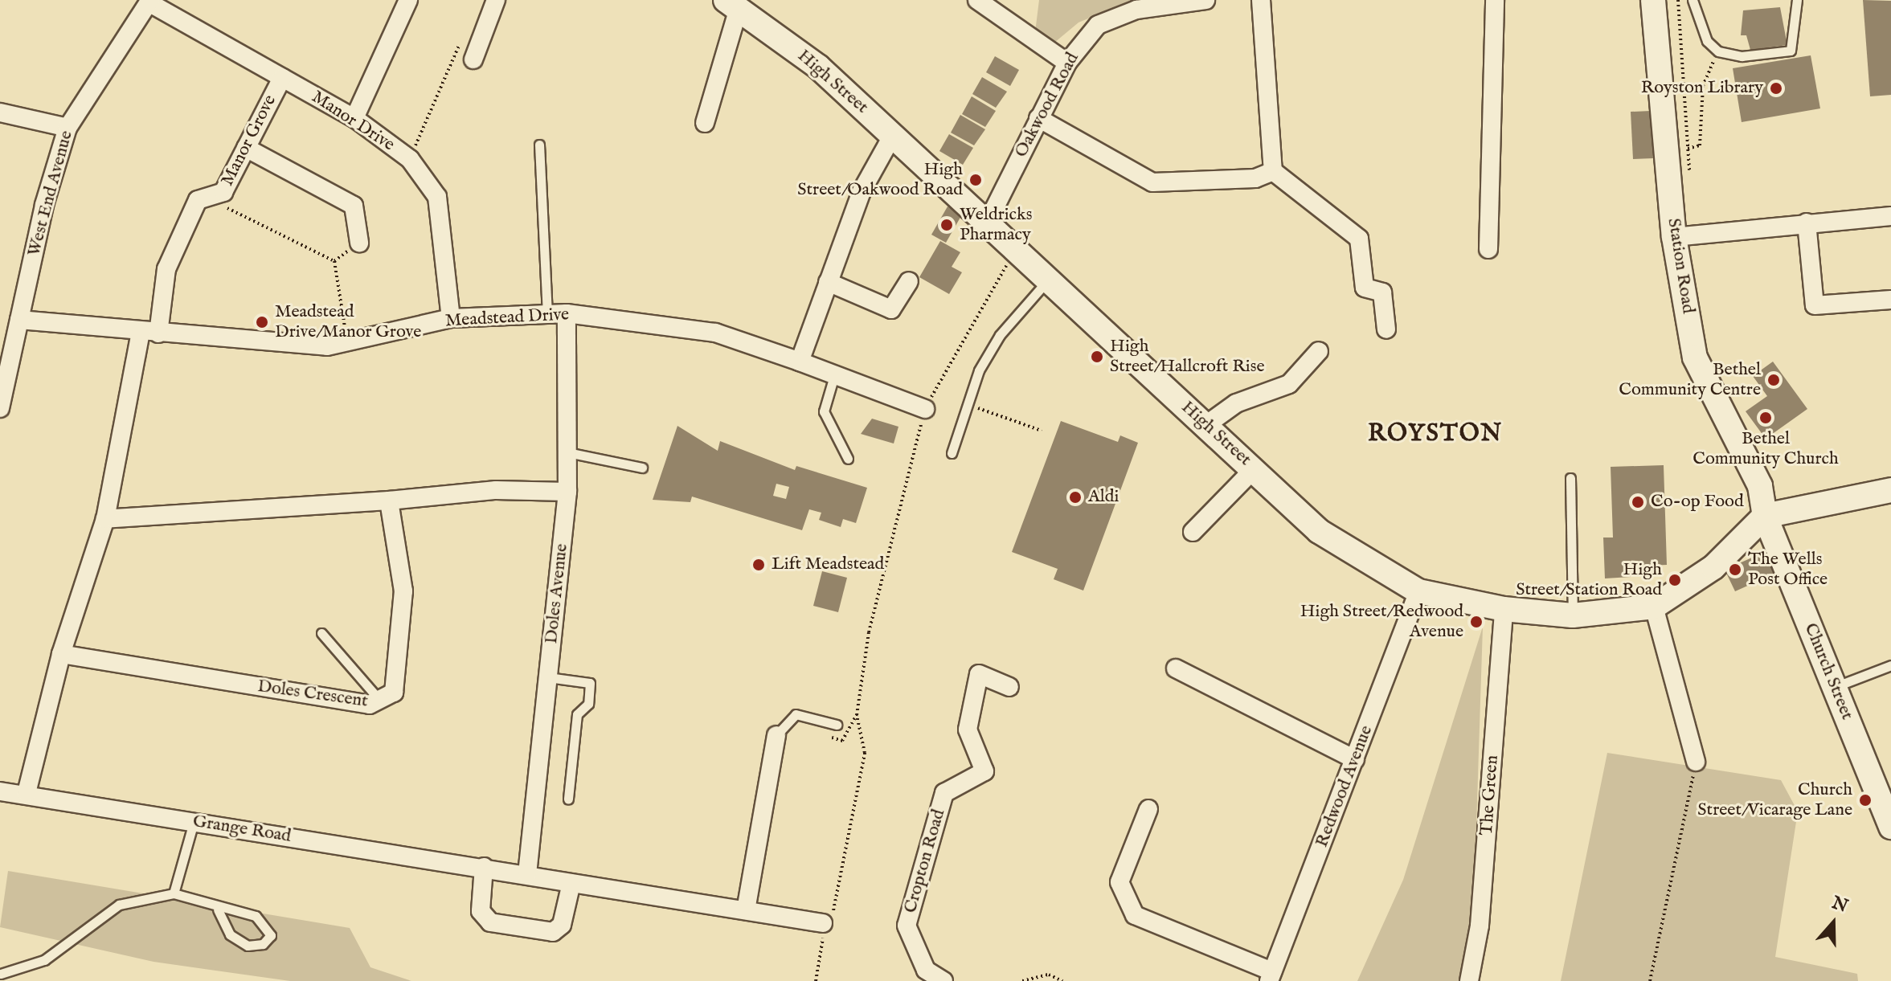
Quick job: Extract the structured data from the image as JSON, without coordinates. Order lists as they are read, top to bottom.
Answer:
{
  "streets": {
    "main road": ["High Street", "Station Road", "Church Street"],
    "street": [
      "Oakwood Road",
      "Manor Drive",
      "Manor Grove",
      "West End Avenue",
      "Meadstead Drive",
      "Doles Avenue",
      "Doles Crescent",
      "Redwood Avenue",
      "The Green",
      "Grange Road",
      "Cropton Road"
    ]
  },
  "crossings": [
    ["High Street", "Oakwood Road"],
    ["High Street", "Station Road"],
    ["High Street", "Church Street"],
    ["High Street", "Redwood Avenue"],
    ["High Street", "The Green"],
    ["Manor Drive", "Manor Grove"],
    ["Manor Drive", "West End Avenue"],
    ["Manor Drive", "Meadstead Drive"],
    ["Manor Grove", "Meadstead Drive"],
    ["Manor Grove", "Doles Crescent"],
    ["Manor Grove", "Grange Road"],
    ["West End Avenue", "Meadstead Drive"],
    ["Station Road", "Church Street"],
    ["Meadstead Drive", "Doles Avenue"],
    ["Doles Avenue", "Grange Road"]
  ],
  "districts": ["ROYSTON"],
  "places": [
    "Royston Library",
    "High Street/Oakwood Road",
    "Weldricks Pharmacy",
    "Meadstead Drive/Manor Grove",
    "High Street/Hallcroft Rise",
    "Bethel Community Centre",
    "Bethel Community Church",
    "Aldi",
    "Co-op Food",
    "Lift Meadstead",
    "The Wells Post Office",
    "High Street/Station Road",
    "High Street/Redwood Avenue",
    "Church Street/Vicarage Lane"
  ],
  "north": "top"
}
